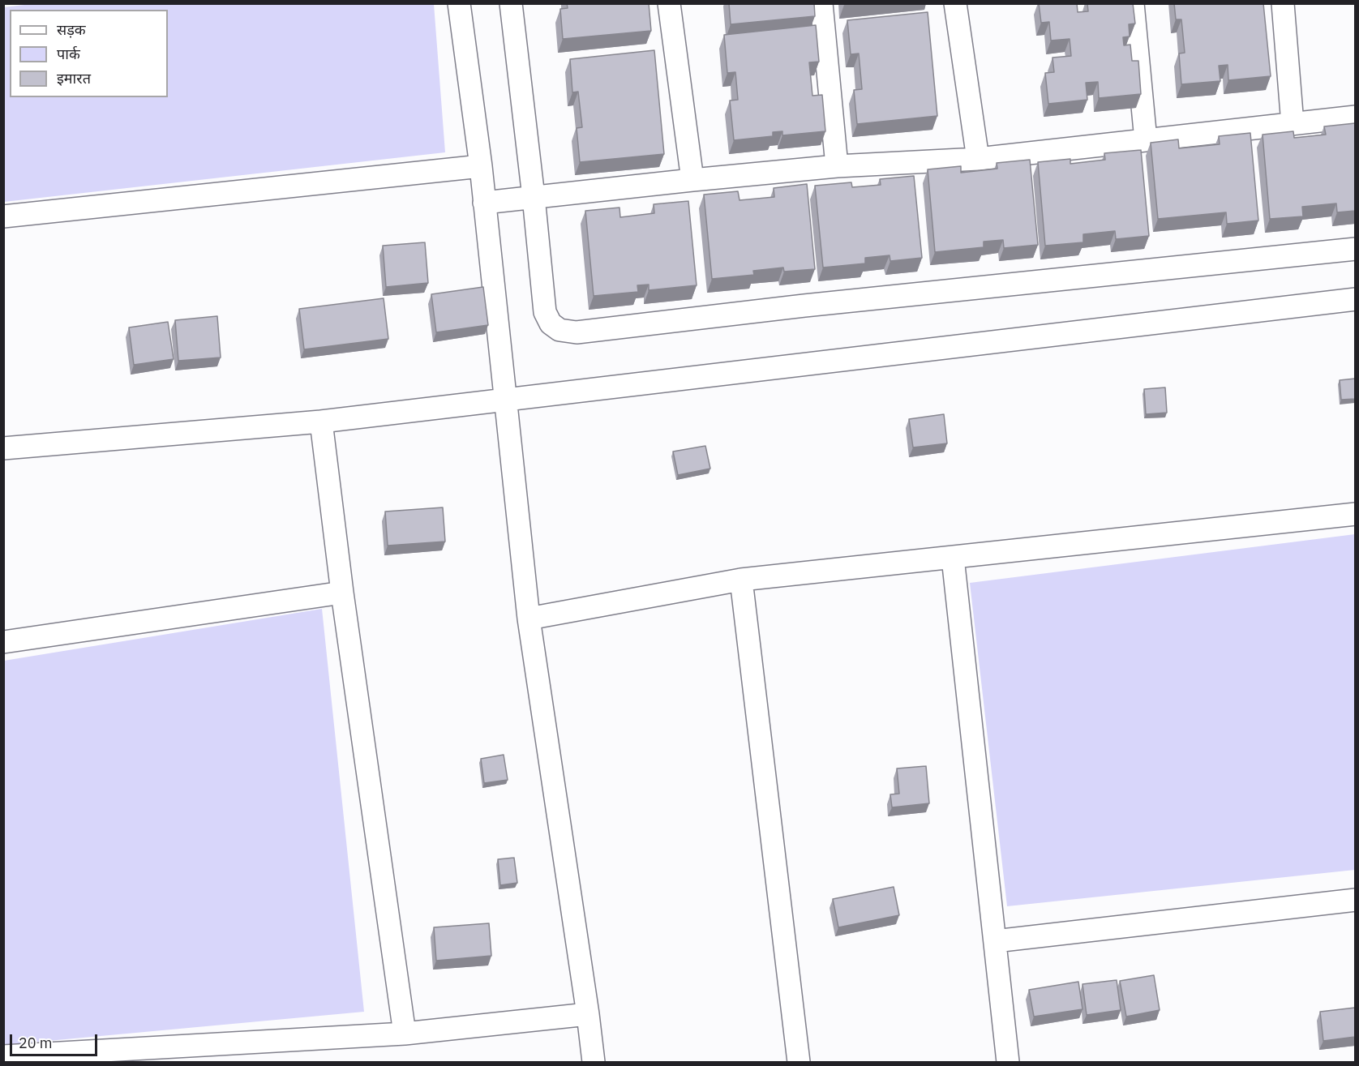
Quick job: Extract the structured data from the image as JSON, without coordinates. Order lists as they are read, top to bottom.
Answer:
{
  "legend": ["सड़क", "पार्क", "इमारत"],
  "scale_bar": "20 m"
}
